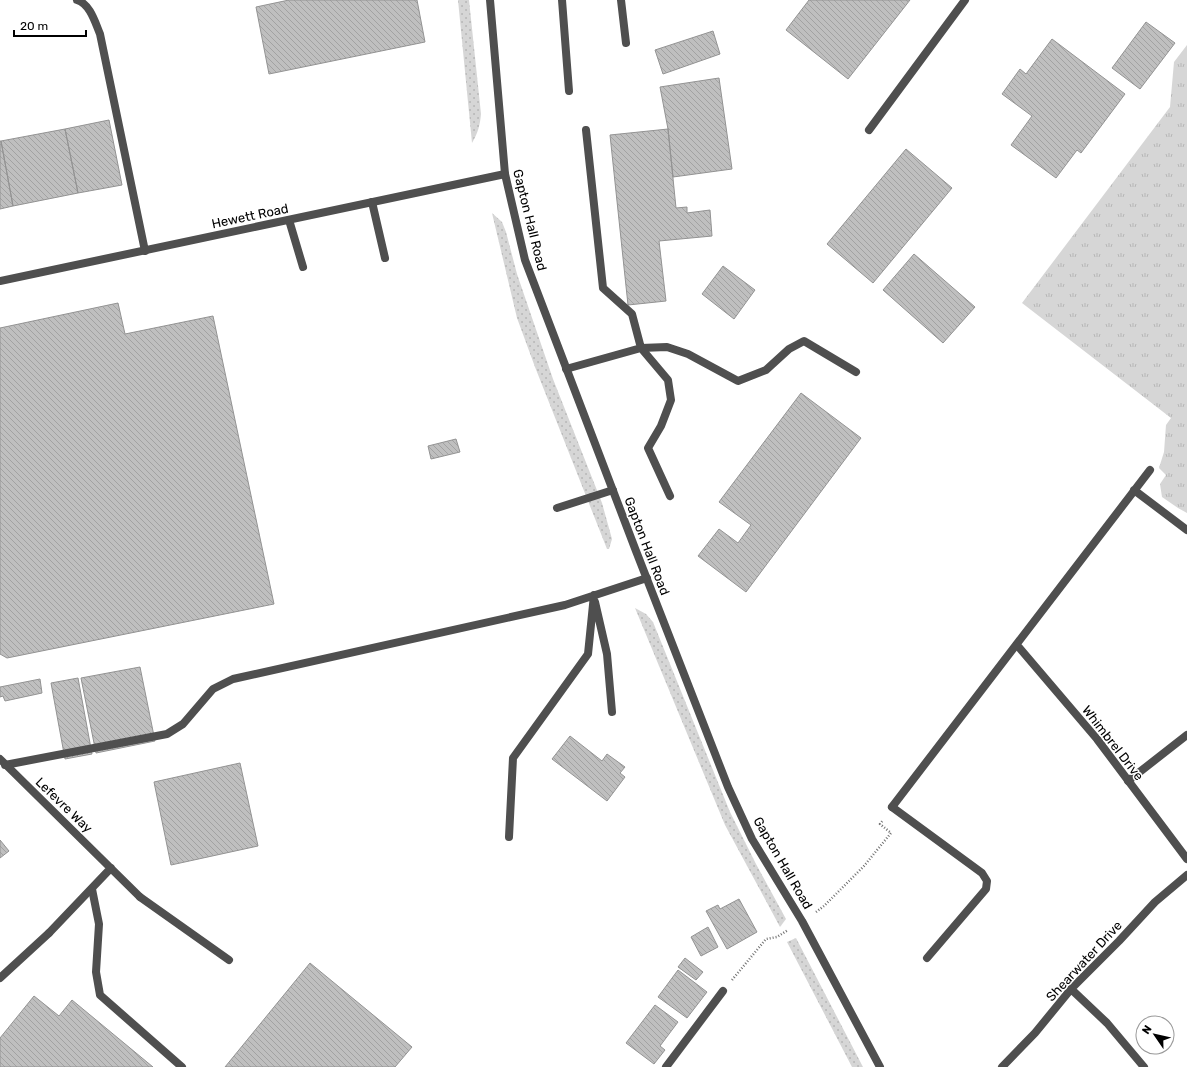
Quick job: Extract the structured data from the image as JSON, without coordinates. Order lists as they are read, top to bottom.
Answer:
{
  "streets": {
    "street": [
      "Hewett Road",
      "Gapton Hall Road",
      "Whimbrel Drive",
      "Lefevre Way",
      "Shearwater Drive"
    ]
  },
  "crossings": [
    ["Hewett Road", "Gapton Hall Road"]
  ],
  "scale_bar": "20 m",
  "north": "top left"
}
